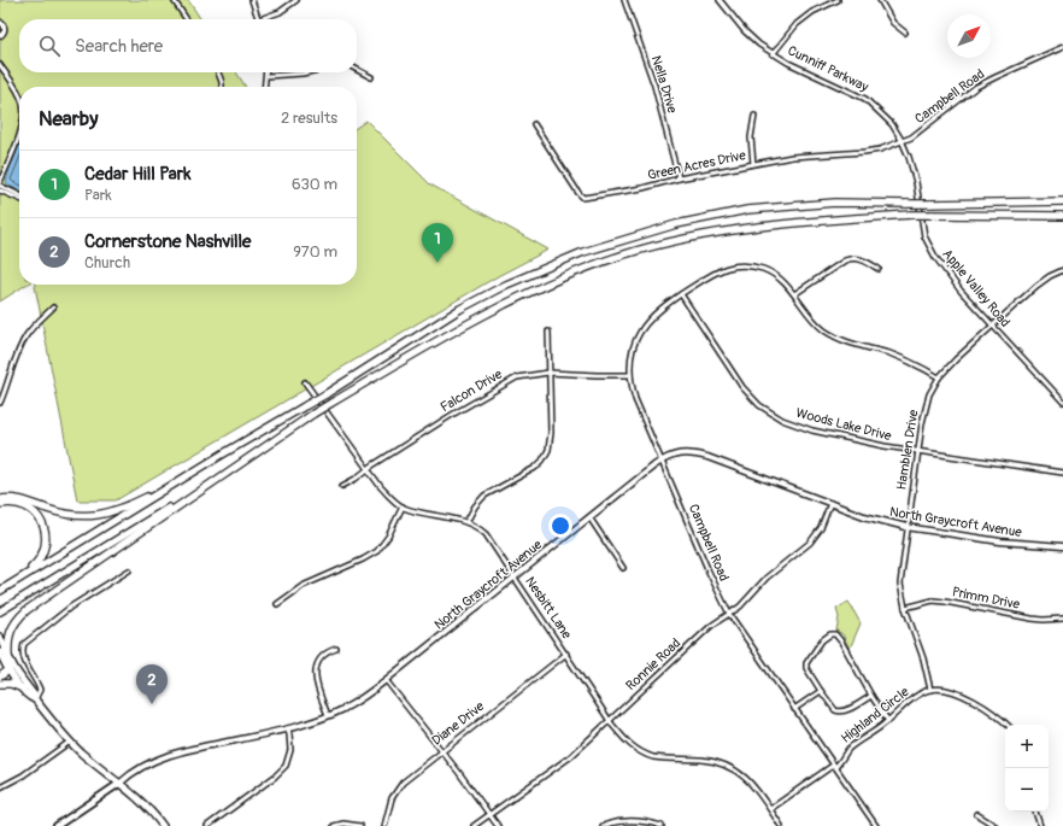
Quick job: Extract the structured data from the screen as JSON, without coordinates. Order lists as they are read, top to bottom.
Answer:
{
  "streets": {
    "street": [
      "Cunniff Parkway",
      "Nella Drive",
      "Campbell Road",
      "Green Acres Drive",
      "Apple Valley Road",
      "Falcon Drive",
      "Woods Lake Drive",
      "Hamblen Drive",
      "North Graycroft Avenue",
      "Primm Drive",
      "Nesbitt Lane",
      "Ronnie Road",
      "Highland Circle",
      "Diane Drive"
    ]
  },
  "crossings": [
    ["Cunniff Parkway", "Campbell Road"],
    ["Cunniff Parkway", "Green Acres Drive"],
    ["Cunniff Parkway", "Apple Valley Road"],
    ["Nella Drive", "Green Acres Drive"],
    ["Campbell Road", "Green Acres Drive"],
    ["Campbell Road", "Apple Valley Road"],
    ["Campbell Road", "Falcon Drive"],
    ["Campbell Road", "Woods Lake Drive"],
    ["Campbell Road", "North Graycroft Avenue"],
    ["Campbell Road", "Ronnie Road"],
    ["Campbell Road", "Highland Circle"],
    ["Green Acres Drive", "Apple Valley Road"],
    ["Apple Valley Road", "Hamblen Drive"],
    ["Falcon Drive", "Nesbitt Lane"],
    ["Woods Lake Drive", "Hamblen Drive"],
    ["Hamblen Drive", "North Graycroft Avenue"],
    ["Hamblen Drive", "Primm Drive"],
    ["Hamblen Drive", "Highland Circle"],
    ["North Graycroft Avenue", "Nesbitt Lane"],
    ["North Graycroft Avenue", "Ronnie Road"],
    ["Nesbitt Lane", "Ronnie Road"],
    ["Nesbitt Lane", "Highland Circle"],
    ["Nesbitt Lane", "Diane Drive"]
  ],
  "north": "top right",
  "page": {
    "search": "Search here",
    "heading": ["Nearby", "2 results"],
    "list": [
      {
        "mark": "1",
        "name": "Cedar Hill Park",
        "note": "Park",
        "value": "630 m"
      },
      {
        "mark": "2",
        "name": "Cornerstone Nashville",
        "note": "Church",
        "value": "970 m"
      }
    ],
    "pins": ["1", "2"],
    "map_buttons": ["+", "−"]
  }
}
